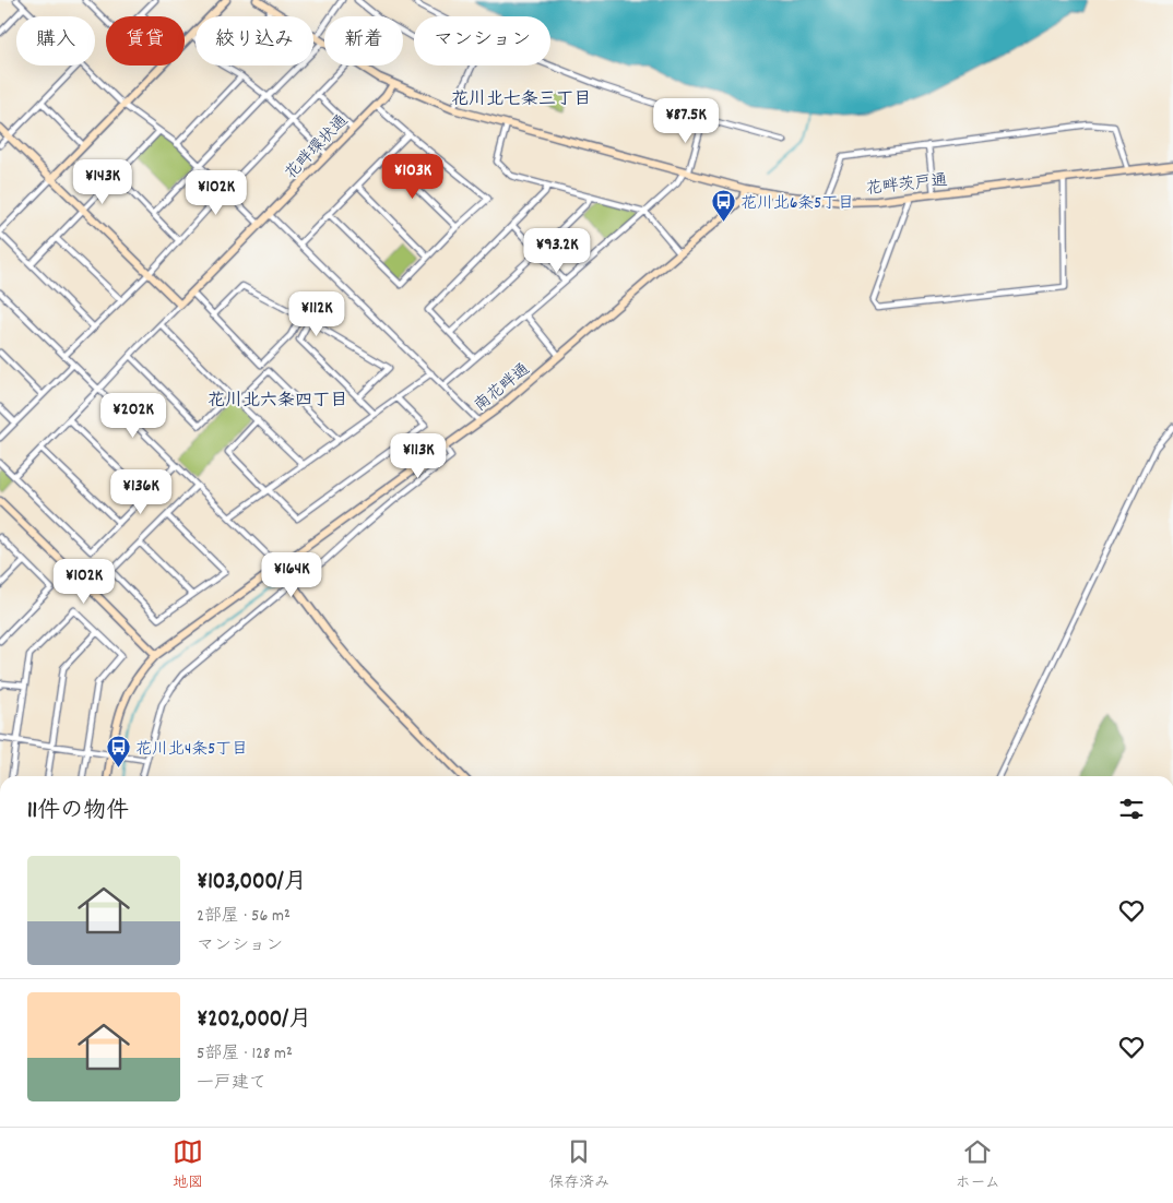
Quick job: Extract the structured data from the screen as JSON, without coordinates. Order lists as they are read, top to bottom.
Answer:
{
  "streets": {
    "street": ["花畔環状通", "花畔茨戸通", "南花畔通"]
  },
  "crossings": [
    ["花畔環状通", "花畔茨戸通"],
    ["花畔茨戸通", "南花畔通"]
  ],
  "districts": ["花川北七条三丁目", "花川北六条四丁目"],
  "places": {
    "bus stop": ["花川北6条5丁目", "花川北4条5丁目"]
  },
  "page": {
    "chip": [
      "購入",
      "賃貸",
      "絞り込み",
      "新着",
      "マンション"
    ],
    "price": [
      "¥87.5K",
      "¥103K",
      "¥143K",
      "¥102K",
      "¥93.2K",
      "¥112K",
      "¥202K",
      "¥113K",
      "¥136K",
      "¥164K",
      "¥102K"
    ],
    "heading": "11件の物件",
    "list": [
      {
        "name": "¥103,000/月",
        "note": "2部屋 · 56 m² · マンション"
      },
      {
        "name": "¥202,000/月",
        "note": "5部屋 · 128 m² · 一戸建て"
      }
    ],
    "tabs": ["地図", "保存済み", "ホーム"]
  }
}
